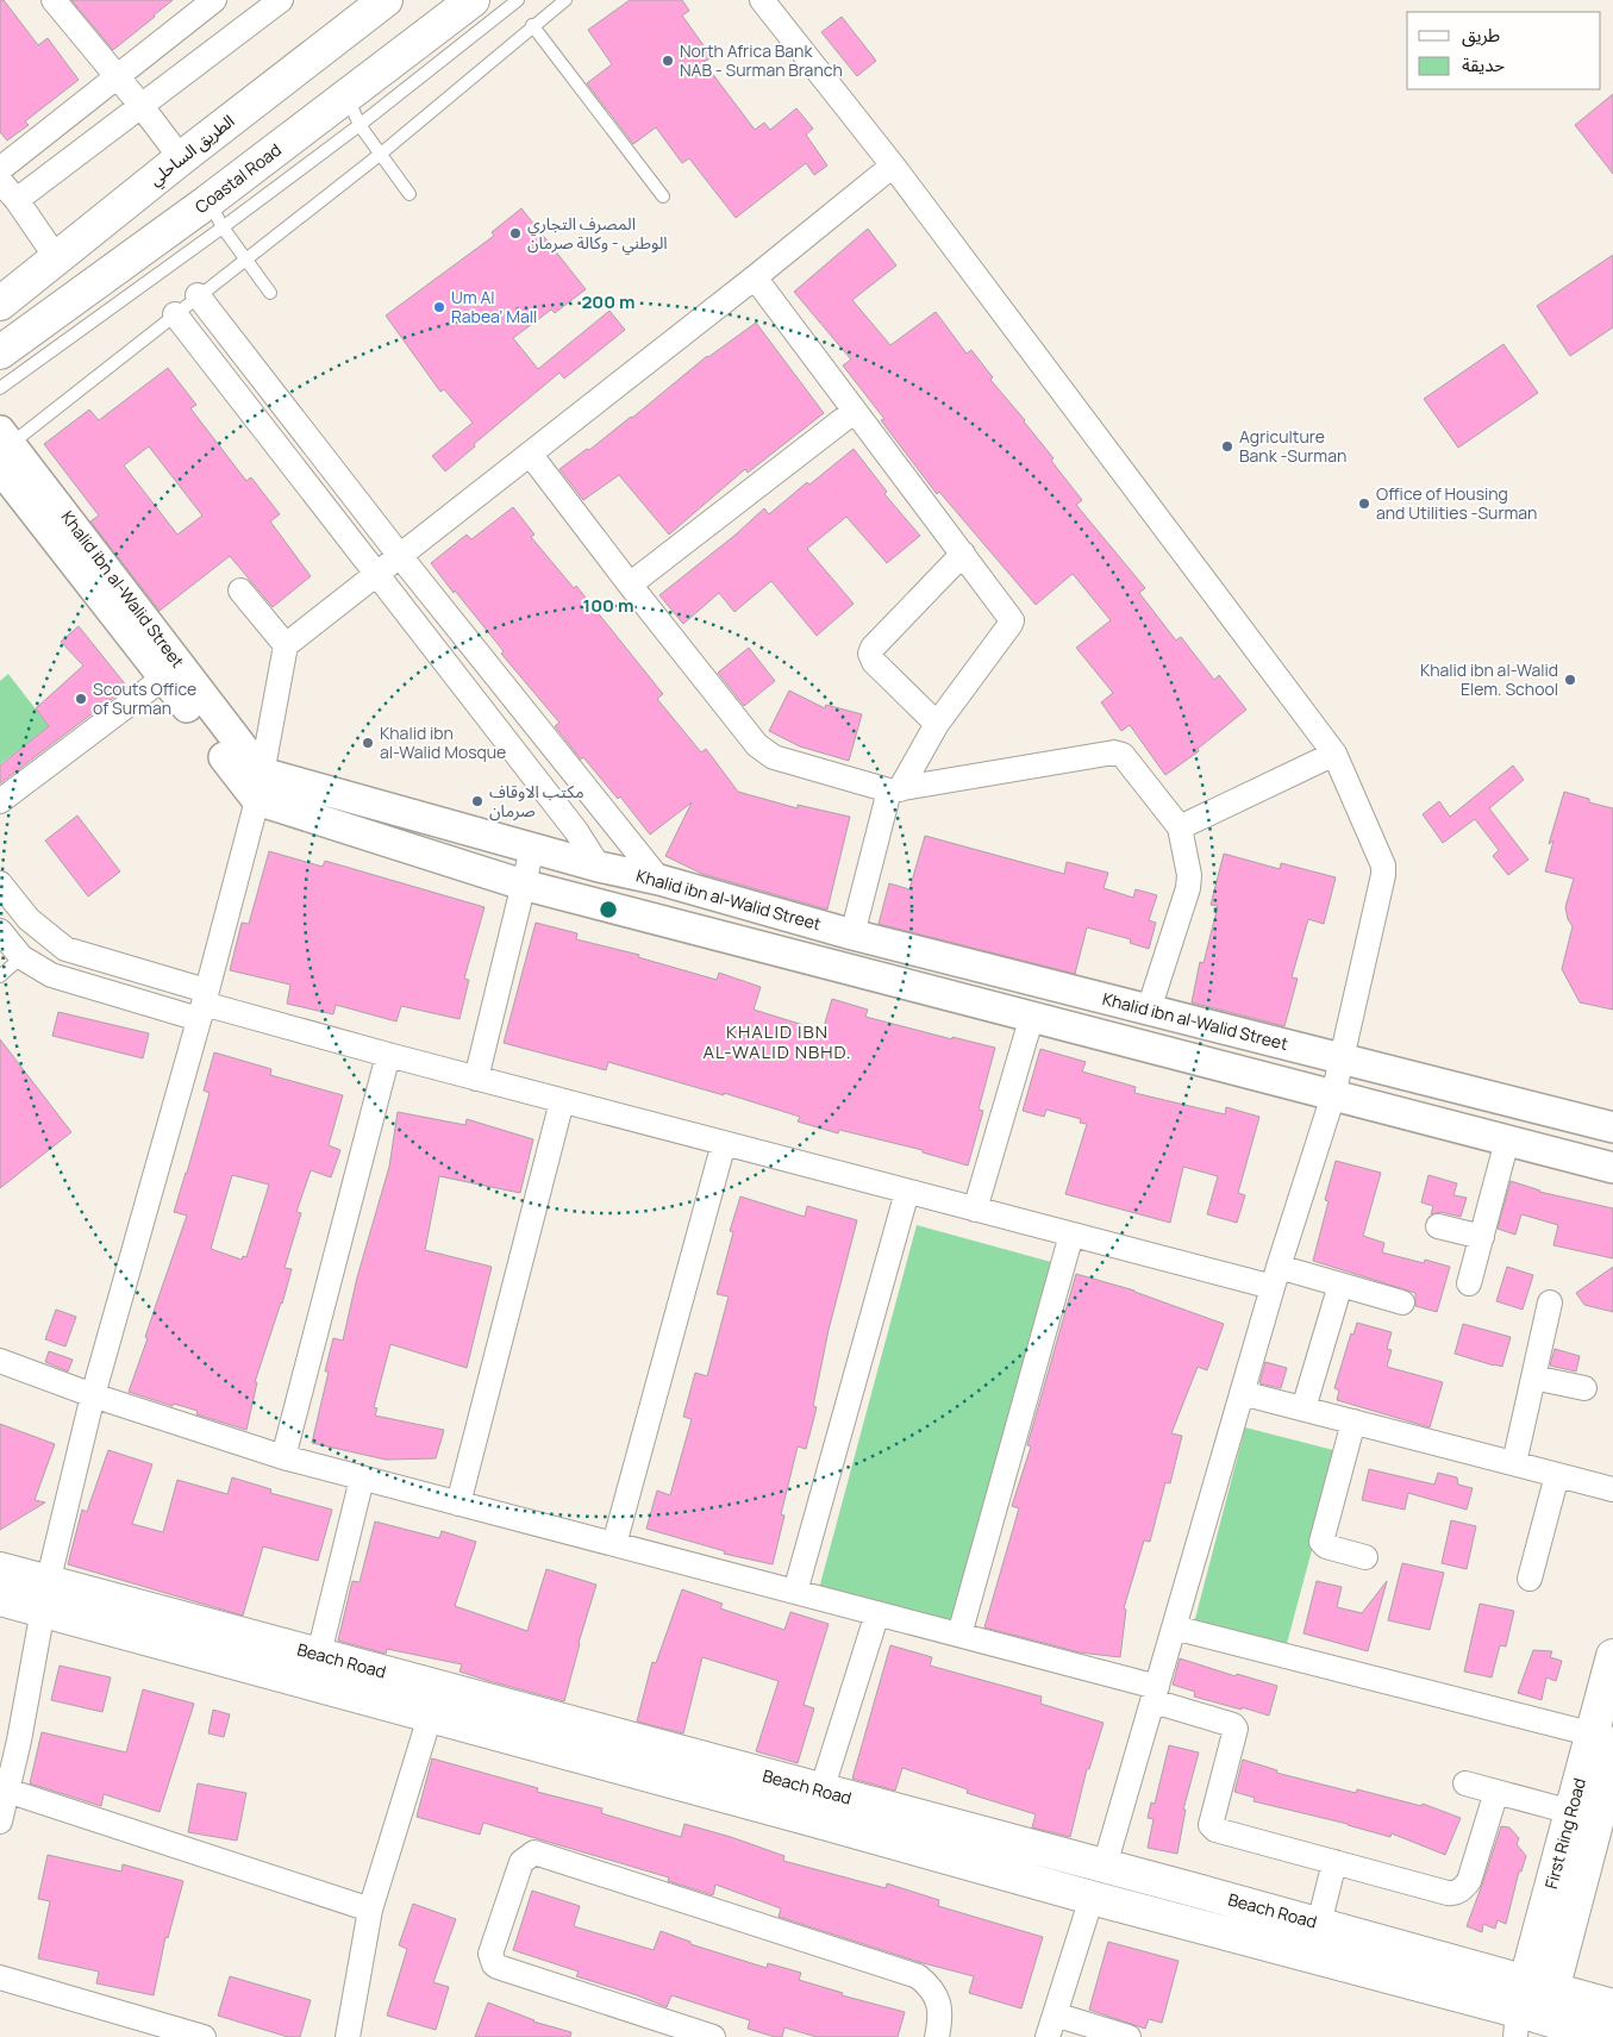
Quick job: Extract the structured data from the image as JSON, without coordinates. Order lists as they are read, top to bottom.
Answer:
{
  "streets": {
    "main road": [
      "الطريق الساحلي",
      "Coastal Road",
      "Beach Road",
      "First Ring Road"
    ],
    "street": ["Khalid ibn al-Walid Street"]
  },
  "crossings": [
    ["Beach Road", "First Ring Road"]
  ],
  "districts": ["KHALID IBN AL-WALID NBHD."],
  "places": [
    "North Africa Bank NAB - Surman Branch",
    "المصرف التجاري الوطني - وكالة صرمان",
    "Um Al Rabea’ Mall",
    "Agriculture Bank -Surman",
    "Office of Housing and Utilities -Surman",
    "Khalid ibn al-Walid Elem. School",
    "Scouts Office of Surman",
    "Khalid ibn al-Walid Mosque",
    "مكتب الاوقاف صرمان"
  ],
  "legend": ["طريق", "حديقة"],
  "rings": ["200 m", "100 m"]
}
